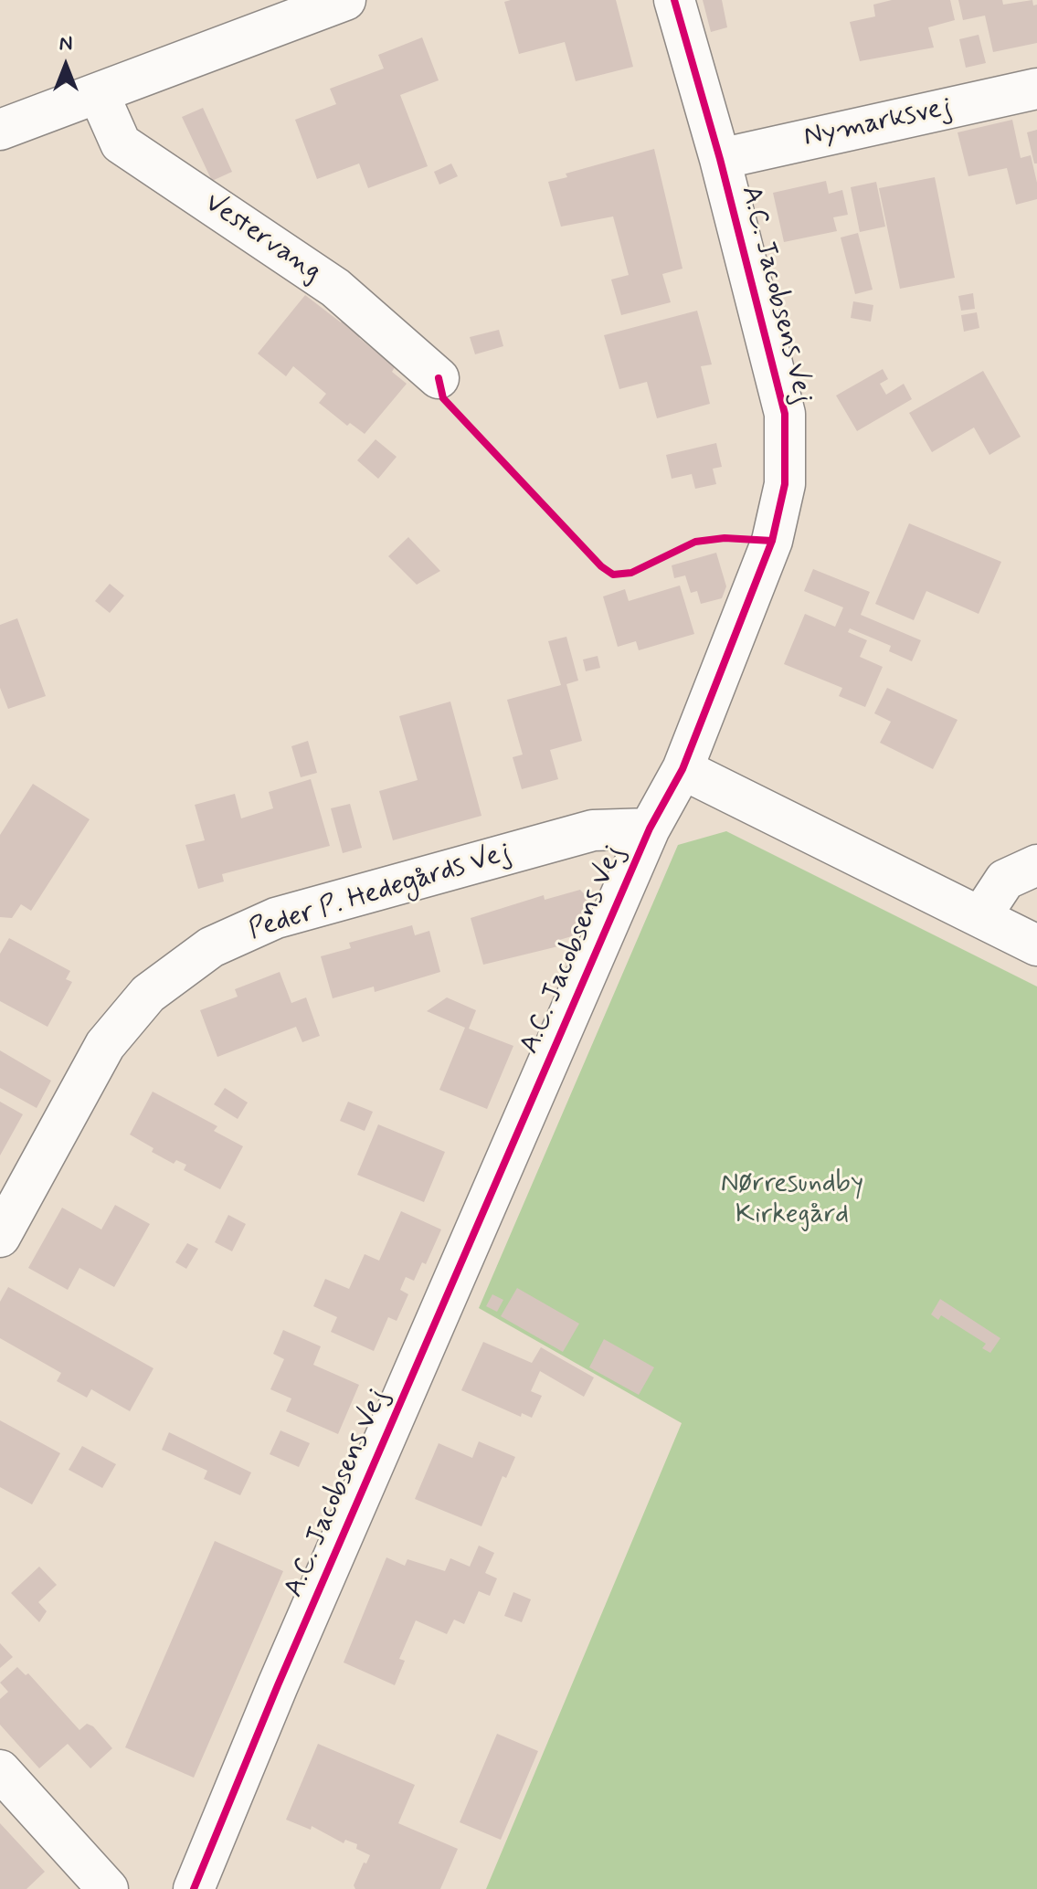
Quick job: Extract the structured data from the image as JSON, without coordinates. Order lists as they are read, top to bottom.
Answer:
{
  "streets": {
    "street": [
      "Nymarksvej",
      "Vestervang",
      "A.C. Jacobsens Vej",
      "Peder P. Hedegårds Vej"
    ]
  },
  "crossings": [
    ["Nymarksvej", "A.C. Jacobsens Vej"],
    ["A.C. Jacobsens Vej", "Peder P. Hedegårds Vej"]
  ],
  "parks": ["Nørresundby Kirkegård"],
  "north": "top"
}
